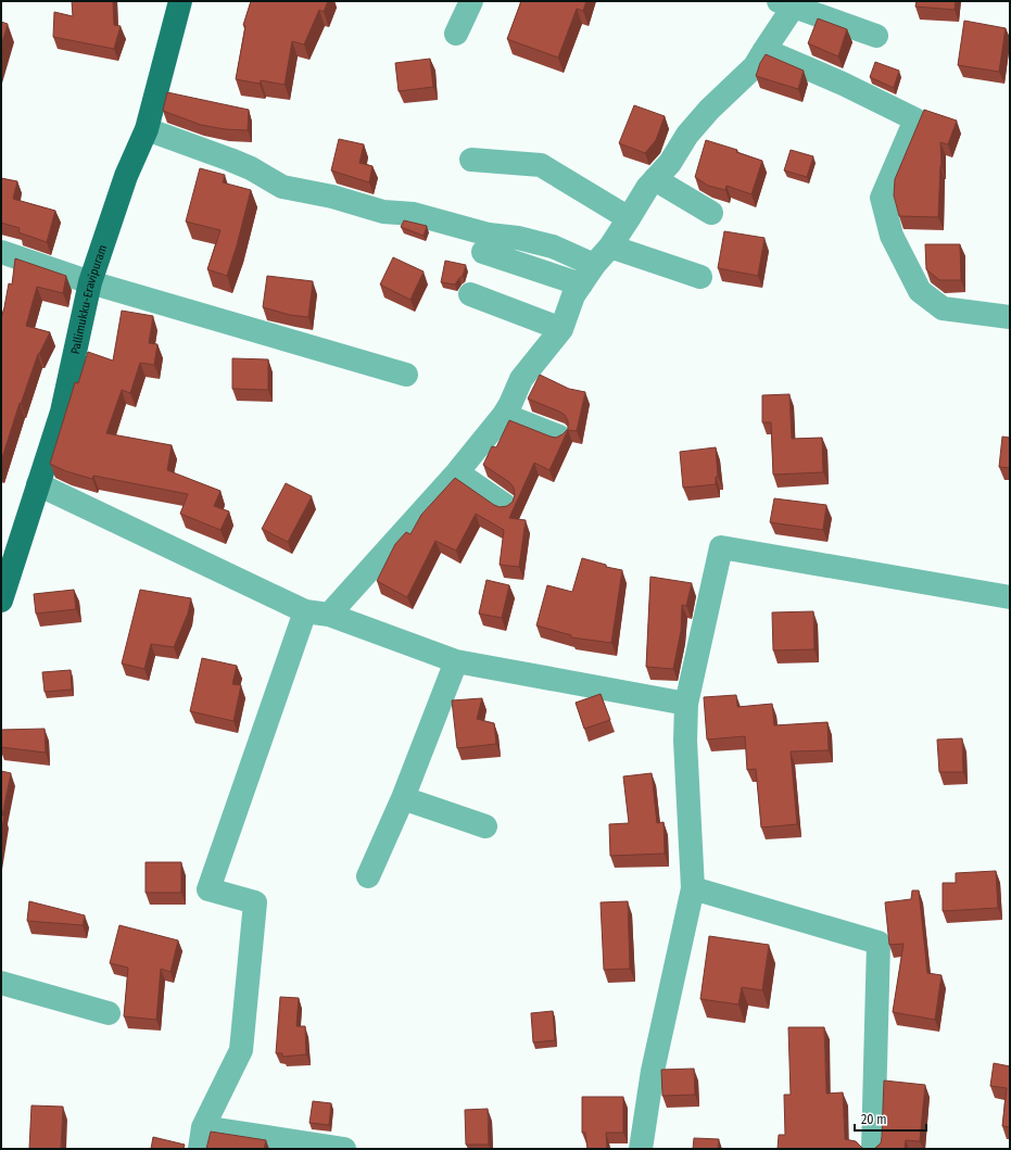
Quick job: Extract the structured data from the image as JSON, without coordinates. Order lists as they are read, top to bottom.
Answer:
{
  "streets": {
    "main road": ["Pallimukku-Eravipuram"]
  },
  "scale_bar": "20 m"
}
